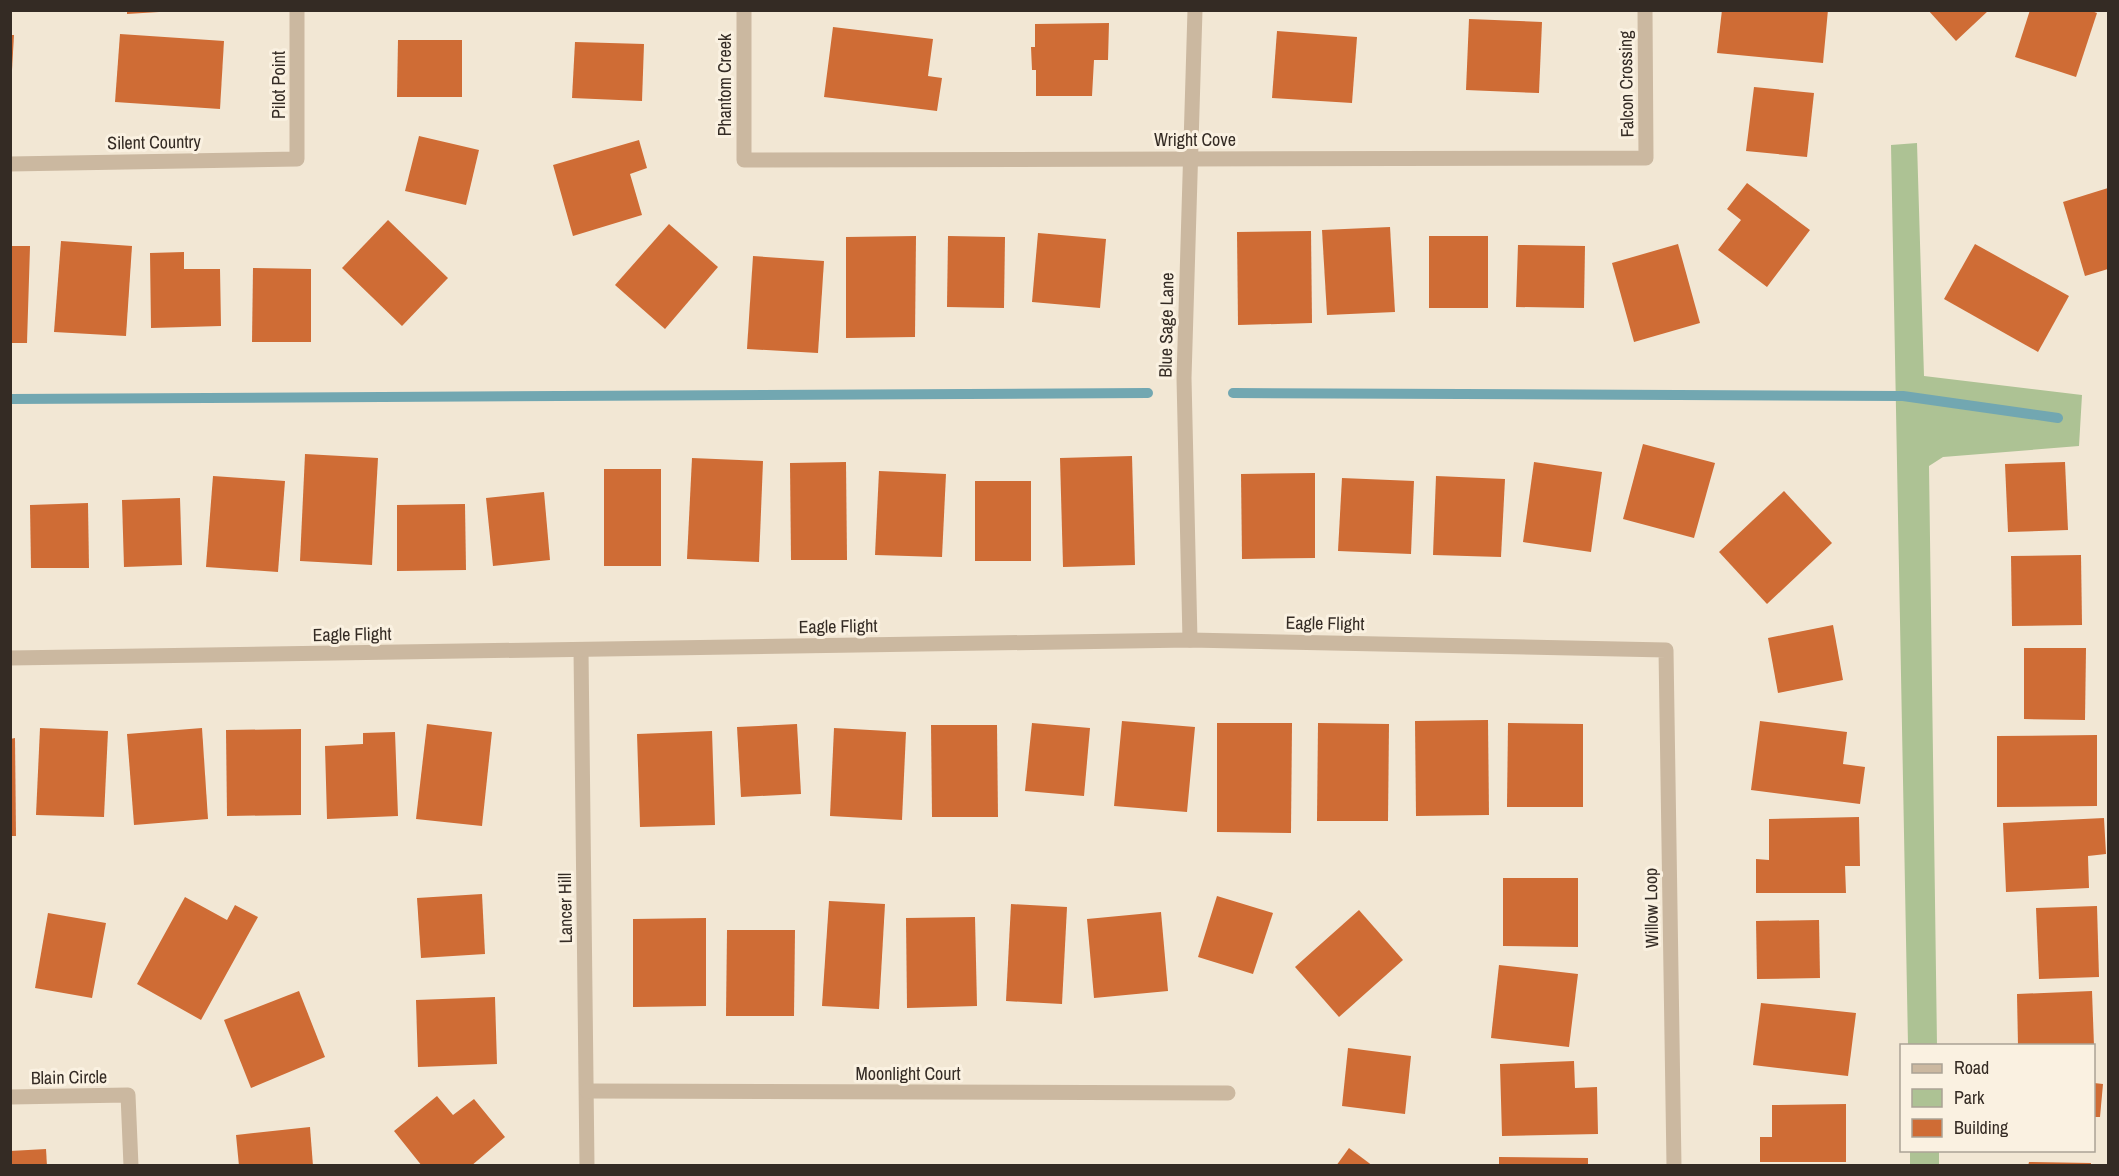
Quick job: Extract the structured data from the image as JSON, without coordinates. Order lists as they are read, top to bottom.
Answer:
{
  "streets": {
    "street": [
      "Falcon Crossing",
      "Pilot Point",
      "Phantom Creek",
      "Wright Cove",
      "Silent Country",
      "Blue Sage Lane",
      "Eagle Flight",
      "Lancer Hill",
      "Willow Loop",
      "Moonlight Court",
      "Blain Circle"
    ]
  },
  "crossings": [
    ["Falcon Crossing", "Wright Cove"],
    ["Pilot Point", "Silent Country"],
    ["Phantom Creek", "Wright Cove"],
    ["Wright Cove", "Blue Sage Lane"],
    ["Blue Sage Lane", "Eagle Flight"],
    ["Eagle Flight", "Lancer Hill"],
    ["Eagle Flight", "Willow Loop"],
    ["Lancer Hill", "Moonlight Court"]
  ],
  "legend": ["Road", "Park", "Building"]
}
